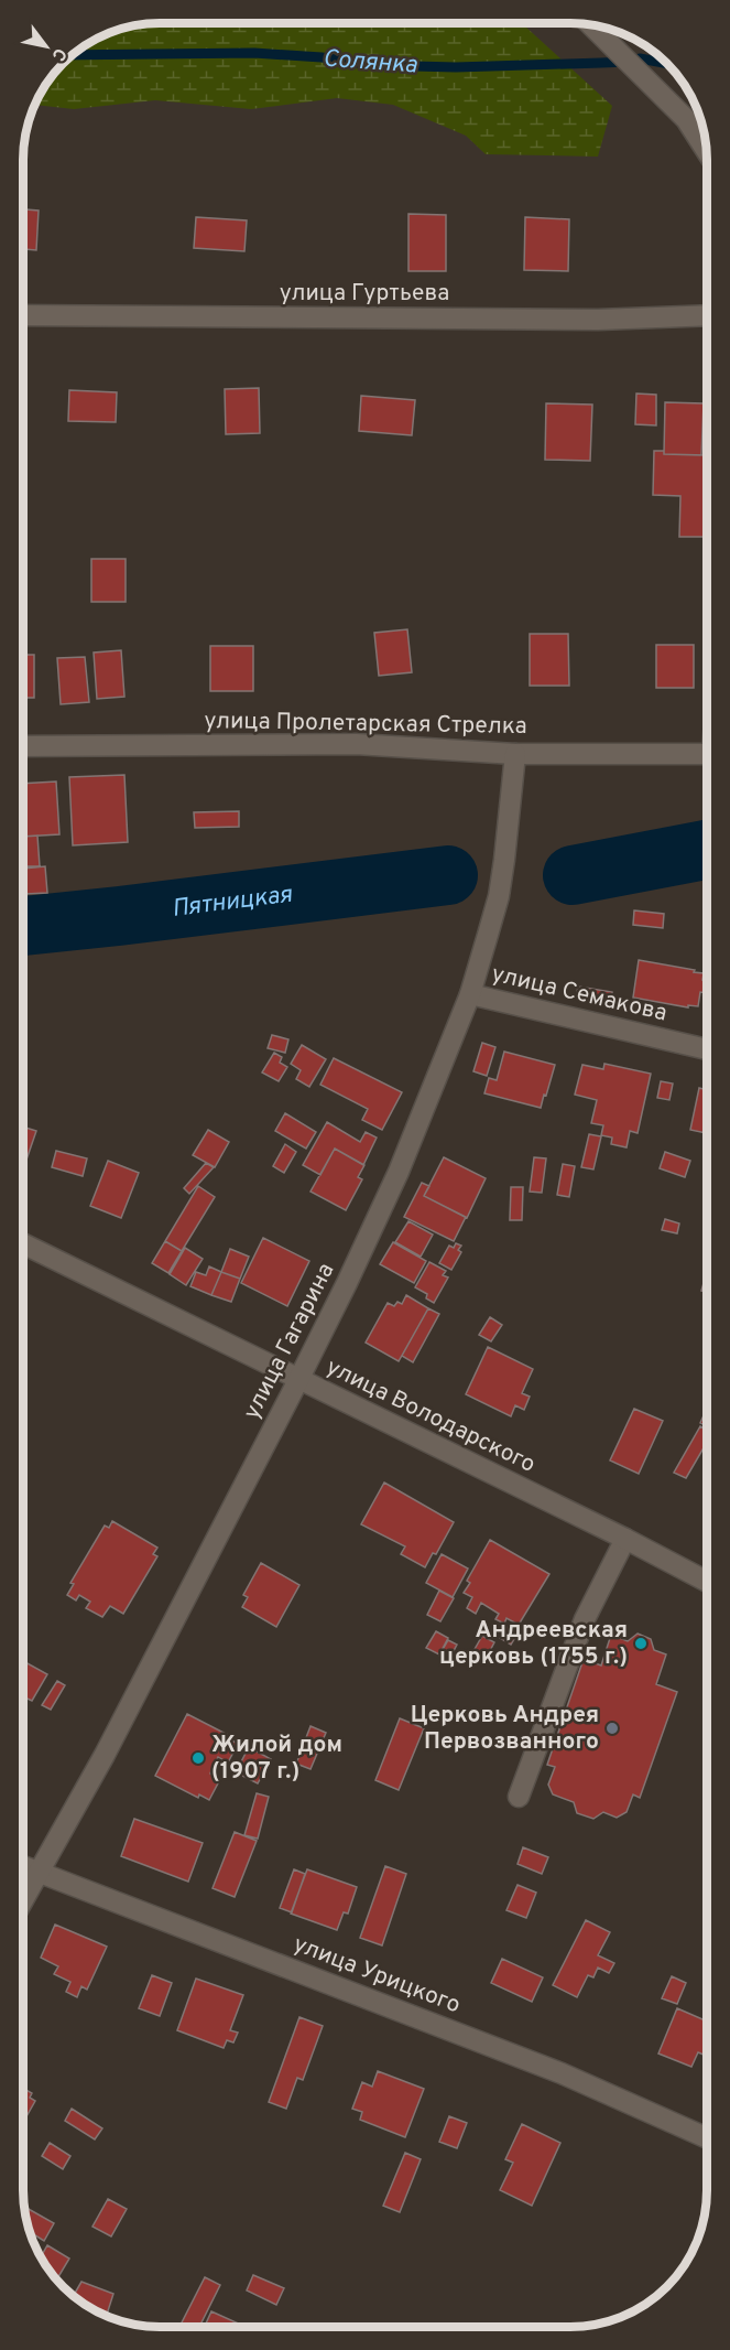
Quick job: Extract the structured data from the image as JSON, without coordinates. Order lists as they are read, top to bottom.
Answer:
{
  "streets": {
    "street": [
      "улица Гуртьева",
      "улица Пролетарская Стрелка",
      "улица Семакова",
      "улица Гагарина",
      "улица Володарского",
      "улица Урицкого"
    ]
  },
  "crossings": [
    ["улица Пролетарская Стрелка", "улица Гагарина"],
    ["улица Семакова", "улица Гагарина"],
    ["улица Гагарина", "улица Володарского"],
    ["улица Гагарина", "улица Урицкого"]
  ],
  "water": ["Солянка", "Пятницкая"],
  "places": ["Андреевская церковь (1755 г.)", "Церковь Андрея Первозванного", "Жилой дом (1907 г.)"],
  "north": "bottom right"
}
